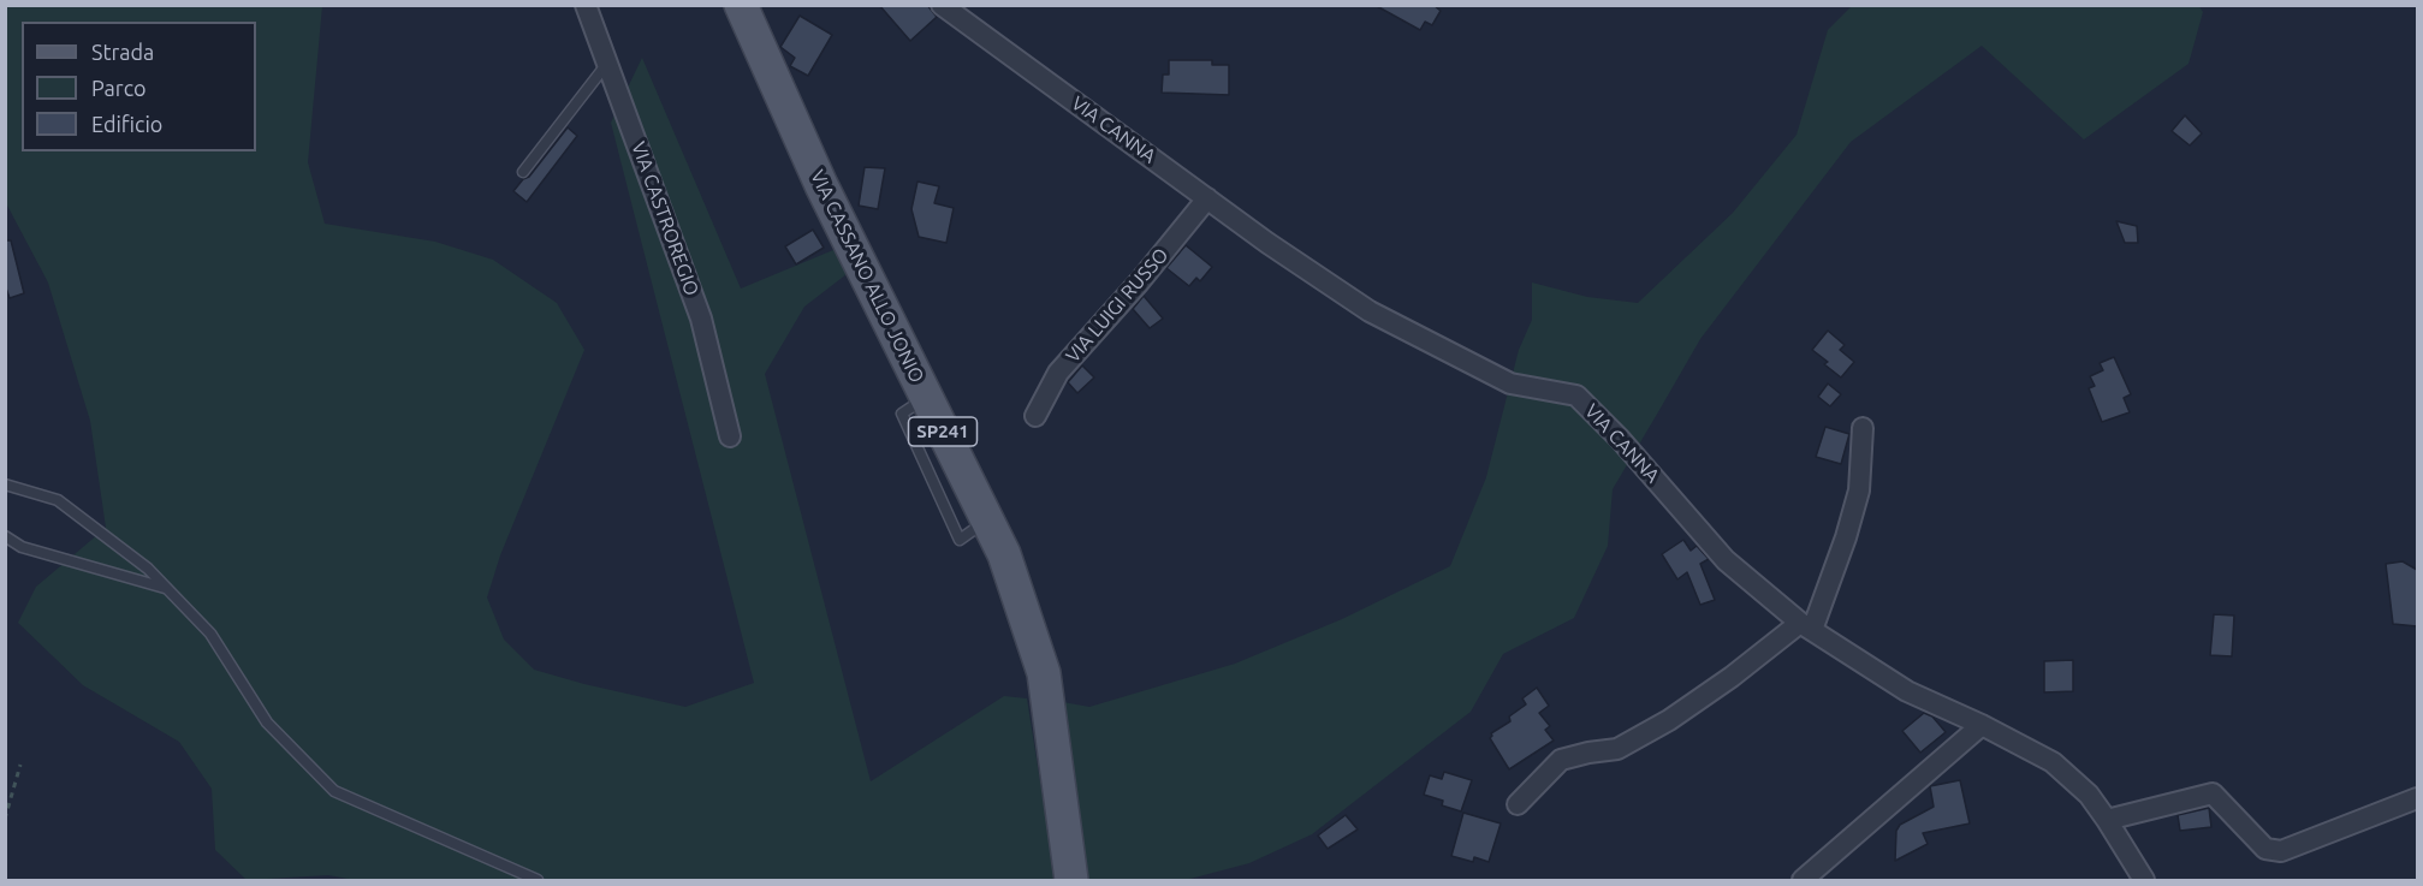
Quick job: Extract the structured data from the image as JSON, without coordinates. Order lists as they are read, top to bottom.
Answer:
{
  "streets": {
    "main road": ["VIA CASSANO ALLO JONIO", "SP241"],
    "street": ["VIA CANNA", "VIA CASTROREGIO", "VIA LUIGI RUSSO"]
  },
  "crossings": [
    ["VIA CANNA", "VIA LUIGI RUSSO"]
  ],
  "legend": ["Strada", "Parco", "Edificio"]
}
